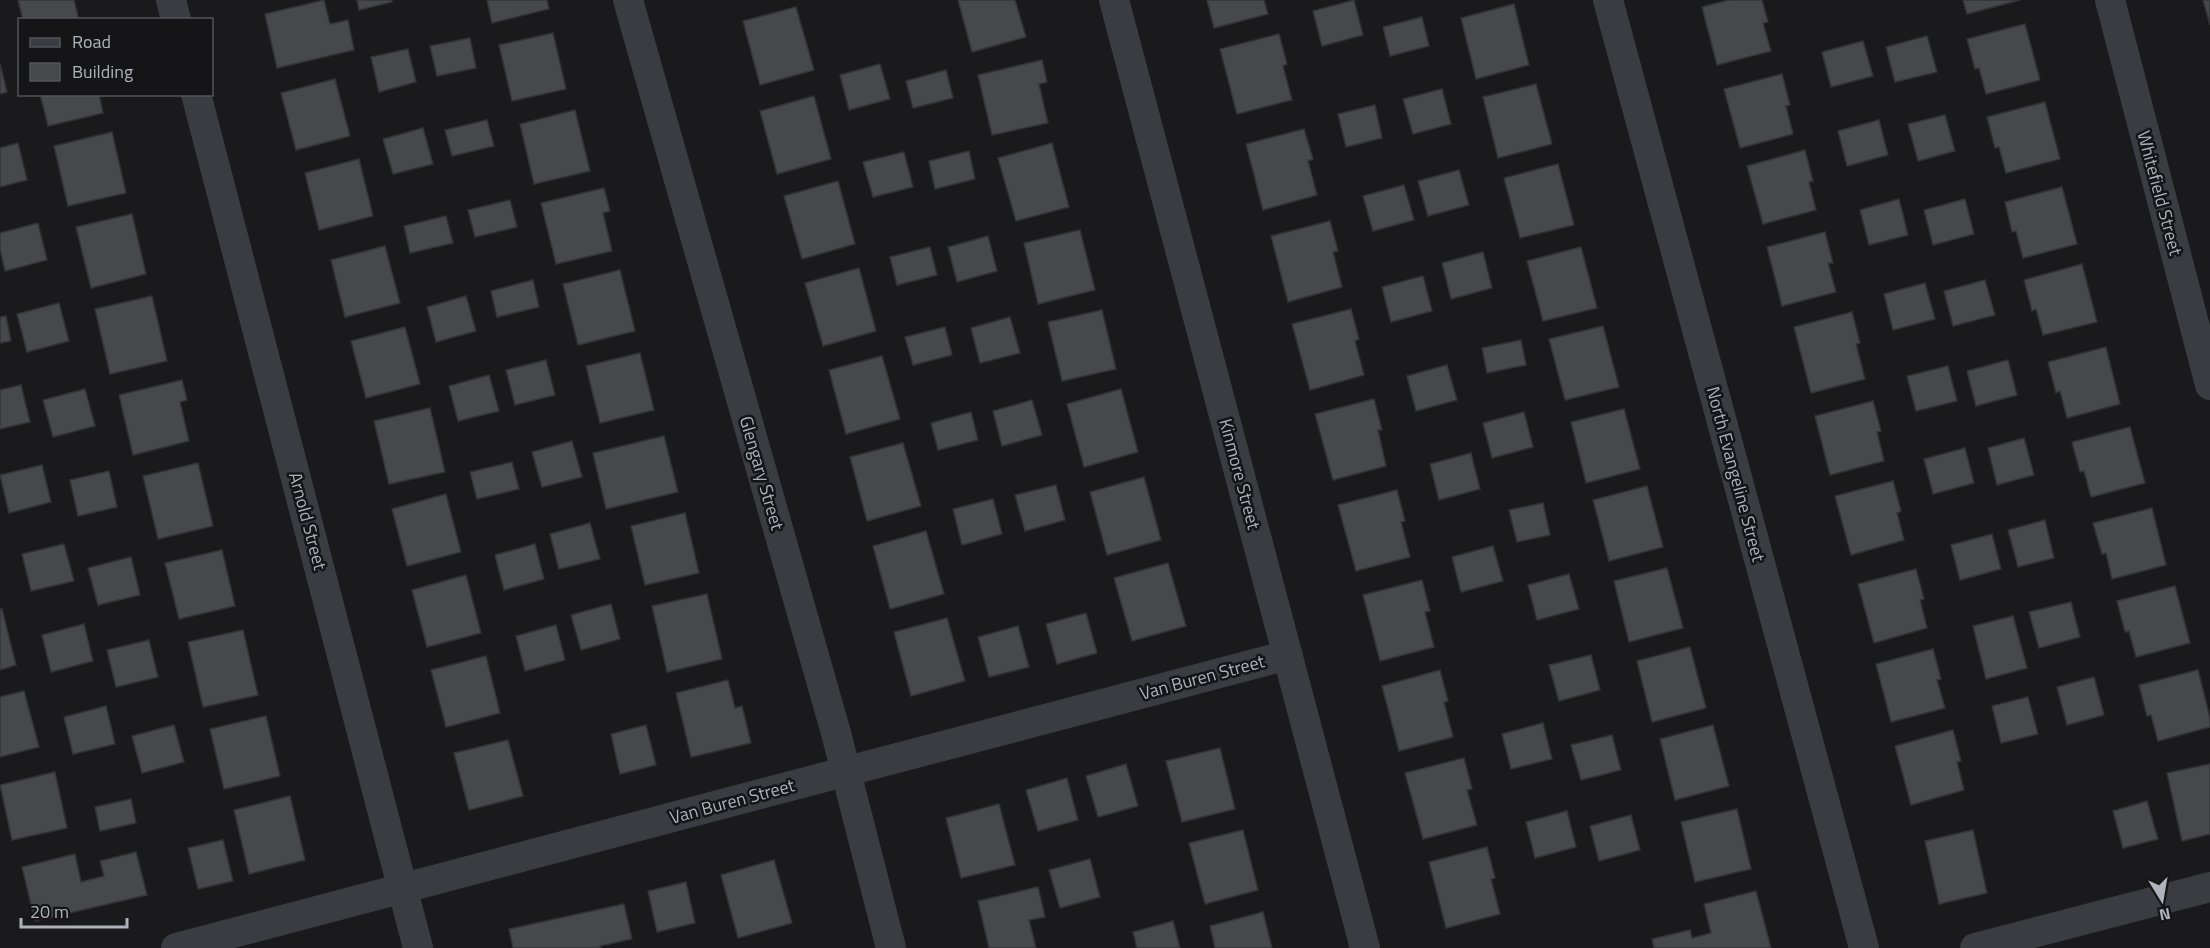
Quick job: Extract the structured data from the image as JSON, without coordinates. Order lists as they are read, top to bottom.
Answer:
{
  "streets": {
    "street": [
      "Whitefield Street",
      "Glengary Street",
      "Kinmore Street",
      "North Evangeline Street",
      "Arnold Street",
      "Van Buren Street"
    ]
  },
  "crossings": [
    ["Glengary Street", "Van Buren Street"],
    ["Kinmore Street", "Van Buren Street"],
    ["Arnold Street", "Van Buren Street"]
  ],
  "legend": ["Road", "Building"],
  "scale_bar": "20 m",
  "north": "bottom"
}
